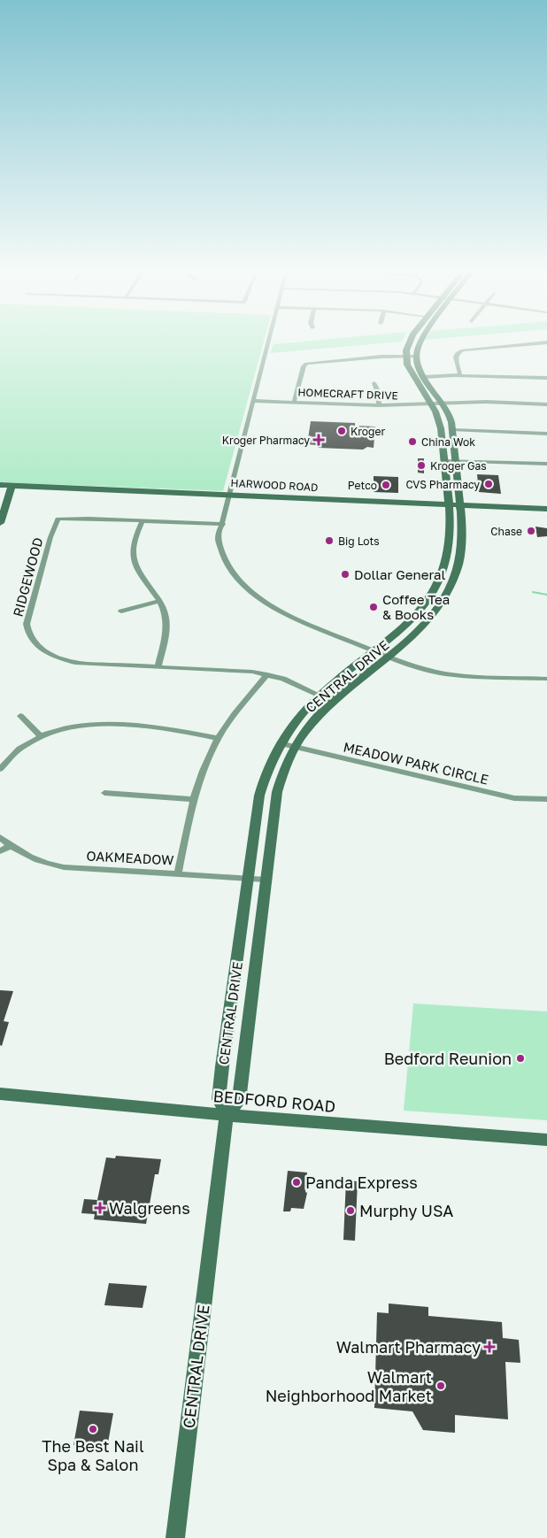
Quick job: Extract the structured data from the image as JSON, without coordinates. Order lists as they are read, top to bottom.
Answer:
{
  "streets": {
    "main road": ["HARWOOD ROAD", "CENTRAL DRIVE", "BEDFORD ROAD"],
    "street": [
      "HOMECRAFT DRIVE",
      "RIDGEWOOD",
      "MEADOW PARK CIRCLE",
      "OAKMEADOW"
    ]
  },
  "crossings": [
    ["HOMECRAFT DRIVE", "CENTRAL DRIVE"],
    ["HARWOOD ROAD", "CENTRAL DRIVE"],
    ["RIDGEWOOD", "CENTRAL DRIVE"],
    ["CENTRAL DRIVE", "MEADOW PARK CIRCLE"],
    ["CENTRAL DRIVE", "OAKMEADOW"],
    ["CENTRAL DRIVE", "BEDFORD ROAD"]
  ],
  "places": {
    "other": [
      "Kroger",
      "China Wok",
      "Kroger Gas",
      "CVS Pharmacy",
      "Petco",
      "Chase",
      "Big Lots",
      "Dollar General",
      "Coffee Tea & Books",
      "Bedford Reunion",
      "Panda Express",
      "Murphy USA",
      "Walmart Neighborhood Market",
      "The Best Nail Spa & Salon"
    ],
    "health": ["Kroger Pharmacy", "Walgreens", "Walmart Pharmacy"]
  }
}
